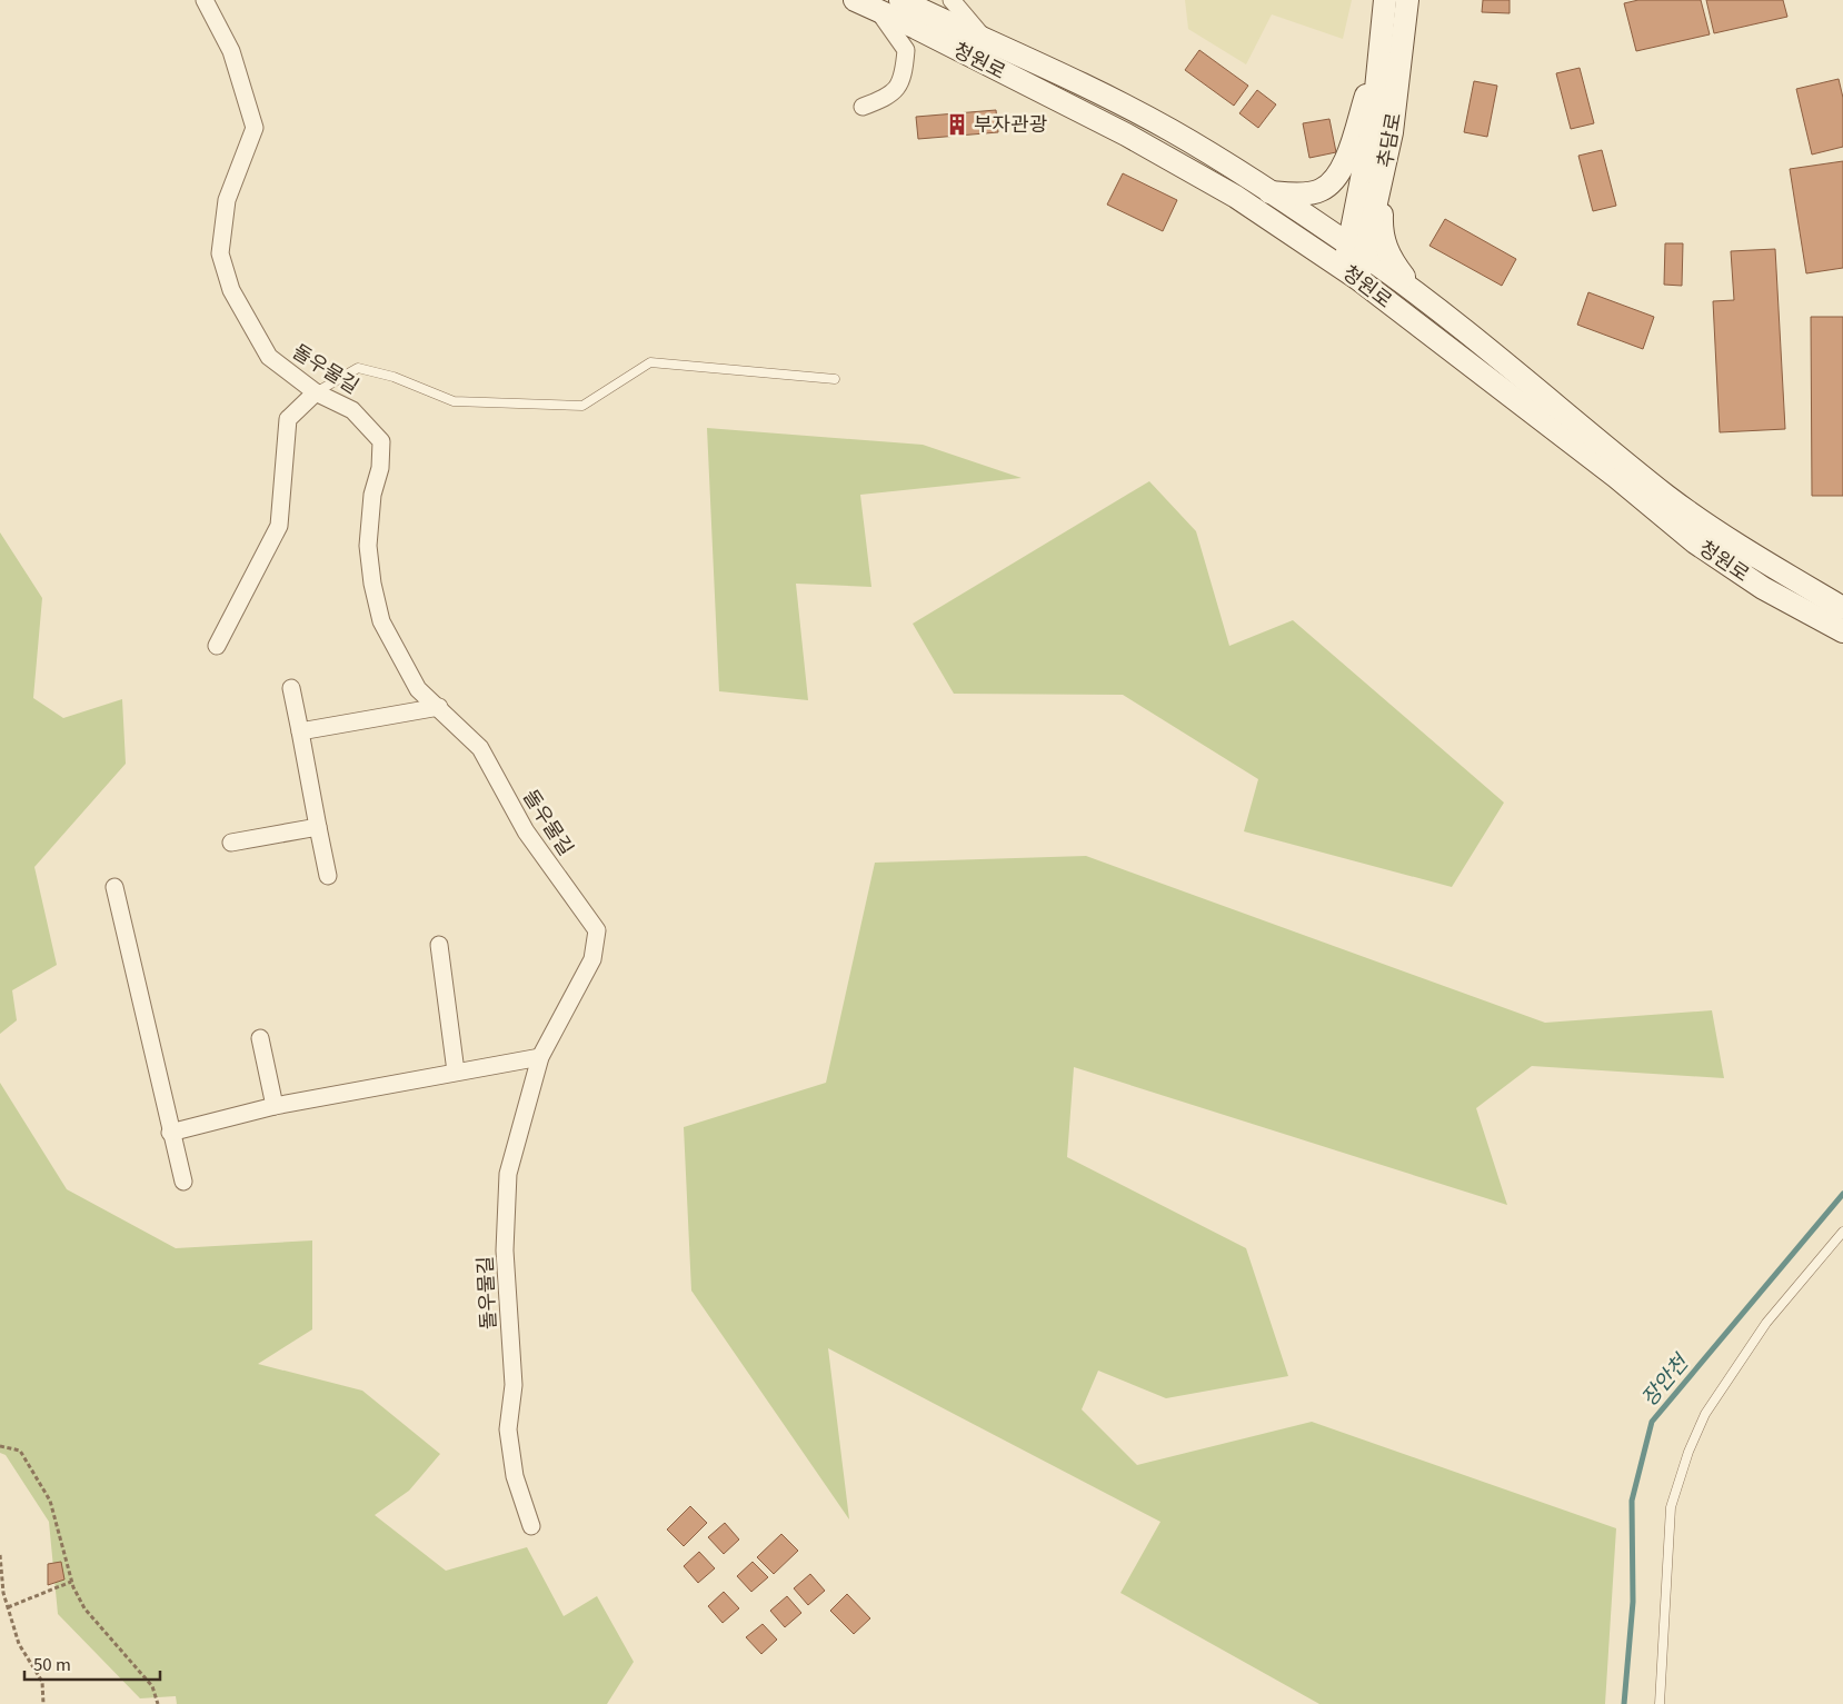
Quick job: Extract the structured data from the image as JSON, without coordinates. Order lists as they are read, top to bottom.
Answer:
{
  "streets": {
    "main road": ["청원로", "추담로"],
    "street": ["돌우물길"]
  },
  "crossings": [
    ["청원로", "추담로"]
  ],
  "water": ["장안천"],
  "places": {
    "building": ["부자관광"]
  },
  "scale_bar": "50 m"
}
